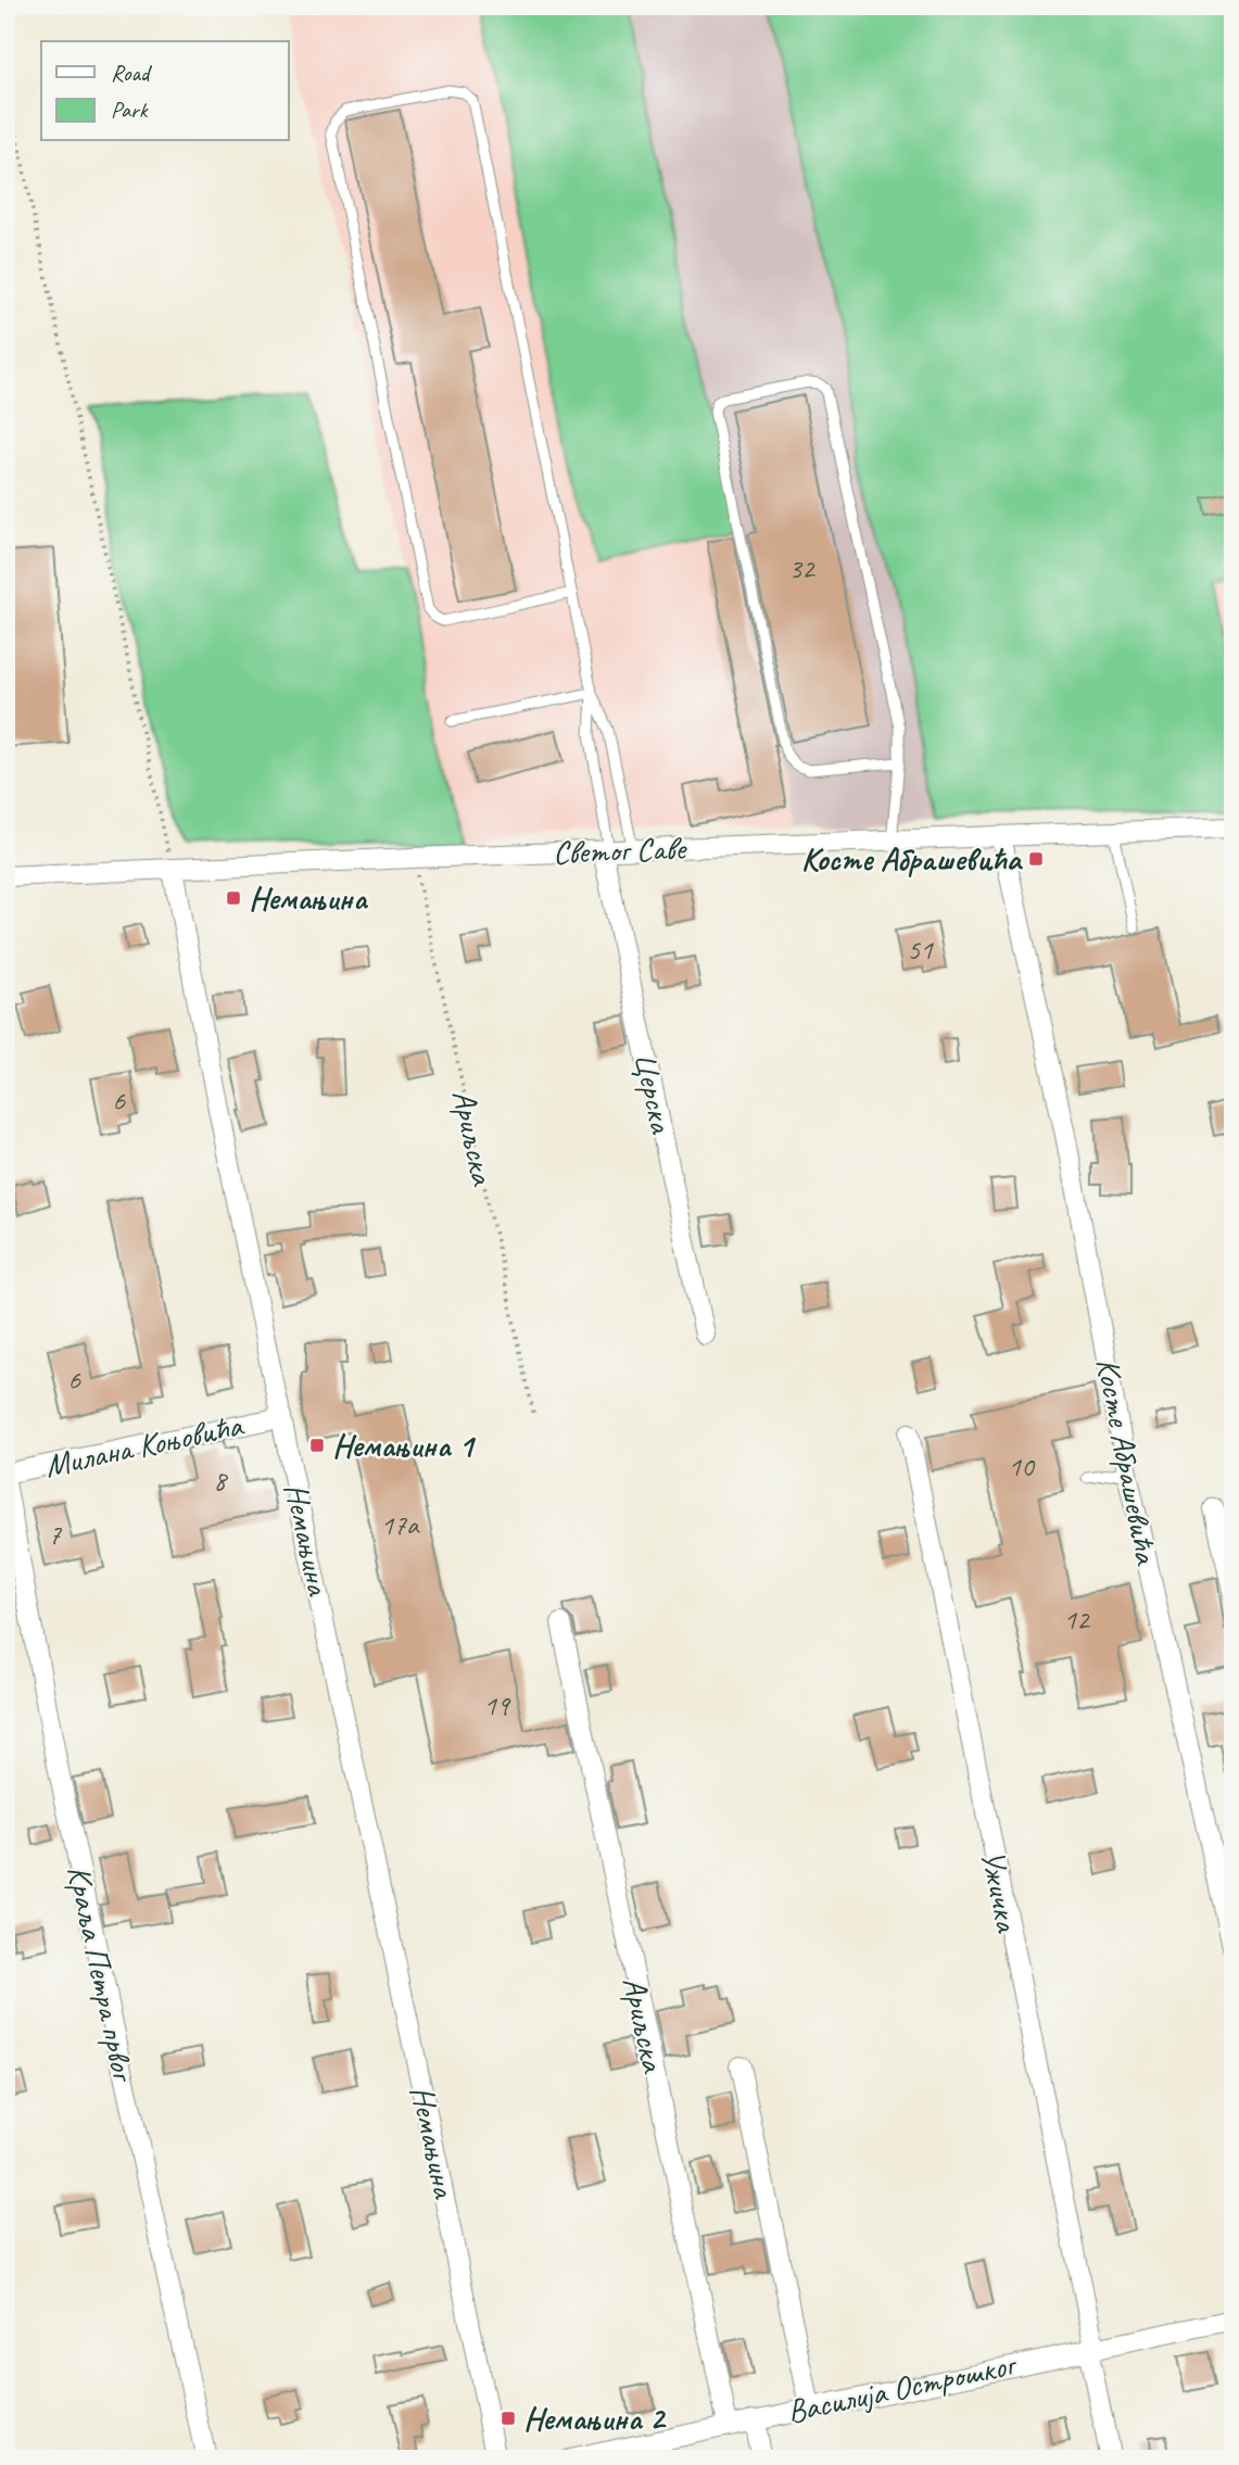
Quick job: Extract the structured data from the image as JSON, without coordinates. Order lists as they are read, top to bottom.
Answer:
{
  "streets": {
    "street": [
      "Светог Саве",
      "Церска",
      "Ариљска",
      "Милана Коњовића",
      "Косте Абрашевића",
      "Немањина",
      "Ужичка",
      "Краља Петра првог",
      "Василија Острошког"
    ]
  },
  "crossings": [
    ["Светог Саве", "Церска"],
    ["Светог Саве", "Ариљска"],
    ["Светог Саве", "Косте Абрашевића"],
    ["Светог Саве", "Немањина"],
    ["Ариљска", "Василија Острошког"],
    ["Милана Коњовића", "Немањина"],
    ["Ужичка", "Василија Острошког"]
  ],
  "places": {
    "transit": [
      "Косте Абрашевића",
      "Немањина",
      "Немањина 1",
      "Немањина 2"
    ]
  },
  "house_numbers": [
    "32",
    "51",
    "6",
    "6",
    "10",
    "8",
    "17a",
    "7",
    "12",
    "19"
  ],
  "legend": ["Road", "Park"]
}
